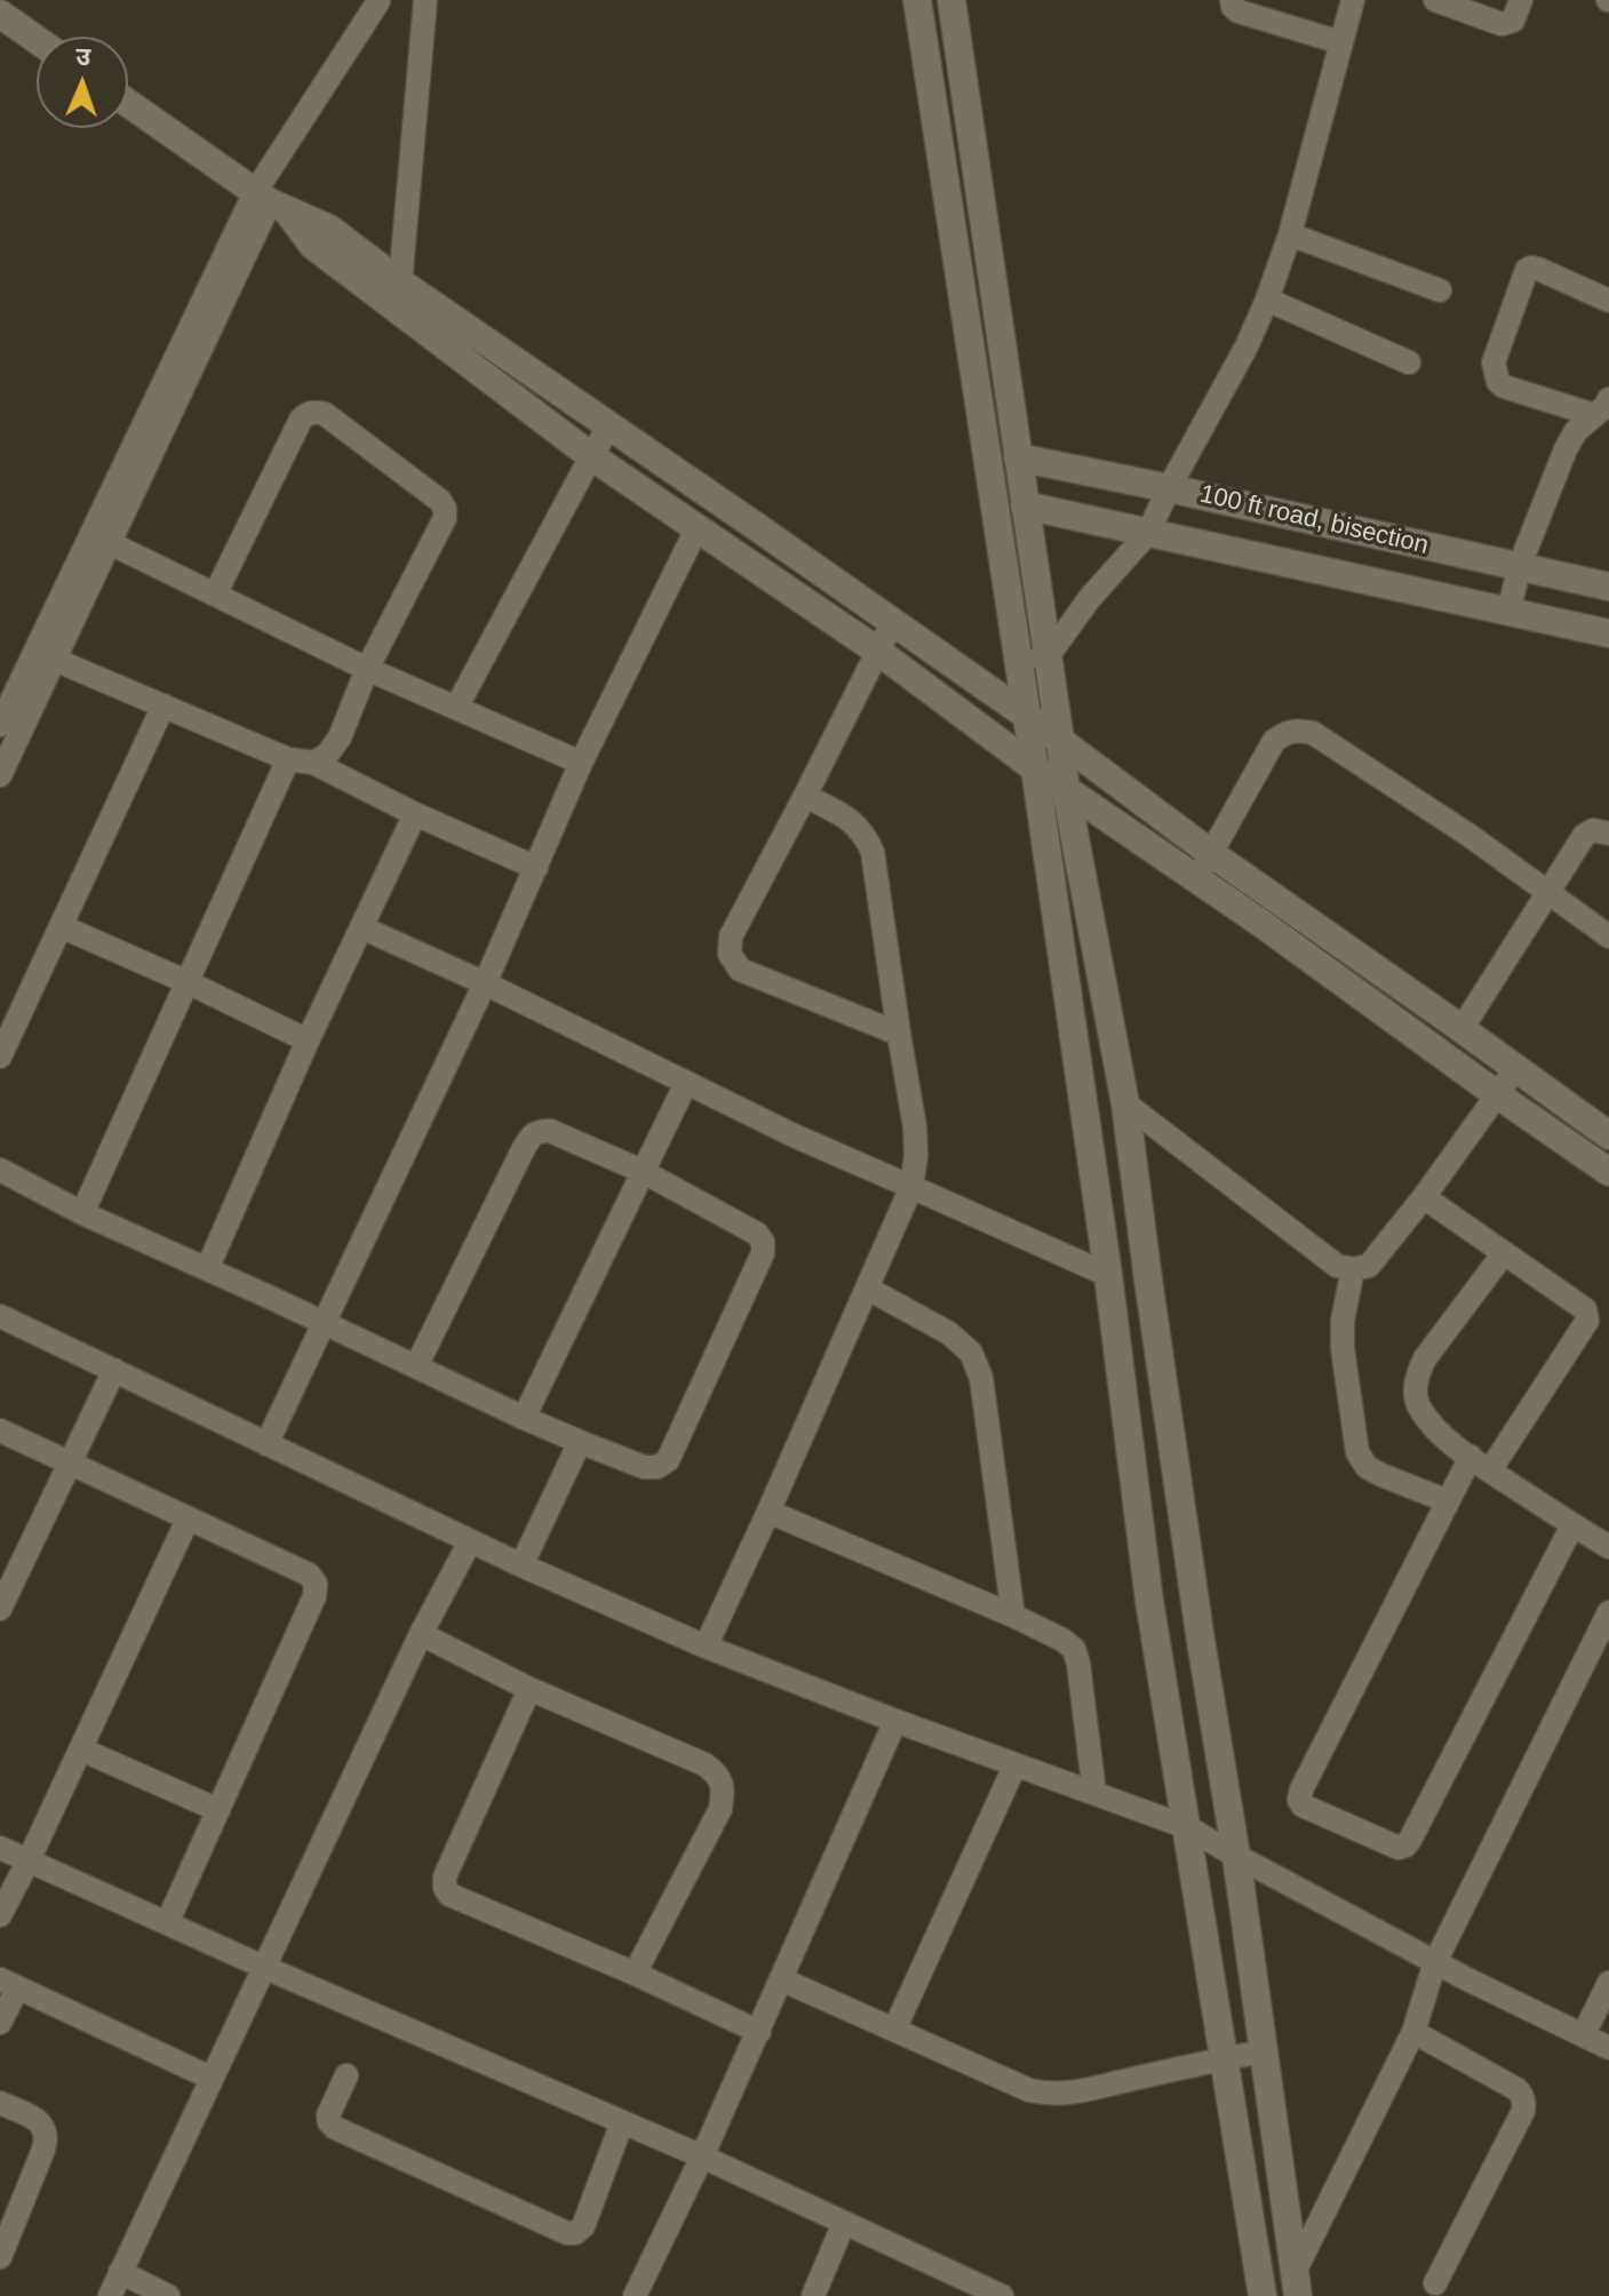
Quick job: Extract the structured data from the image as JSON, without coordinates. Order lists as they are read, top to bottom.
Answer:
{
  "streets": {
    "street": ["100 ft road, bisection"]
  },
  "north": "top"
}
